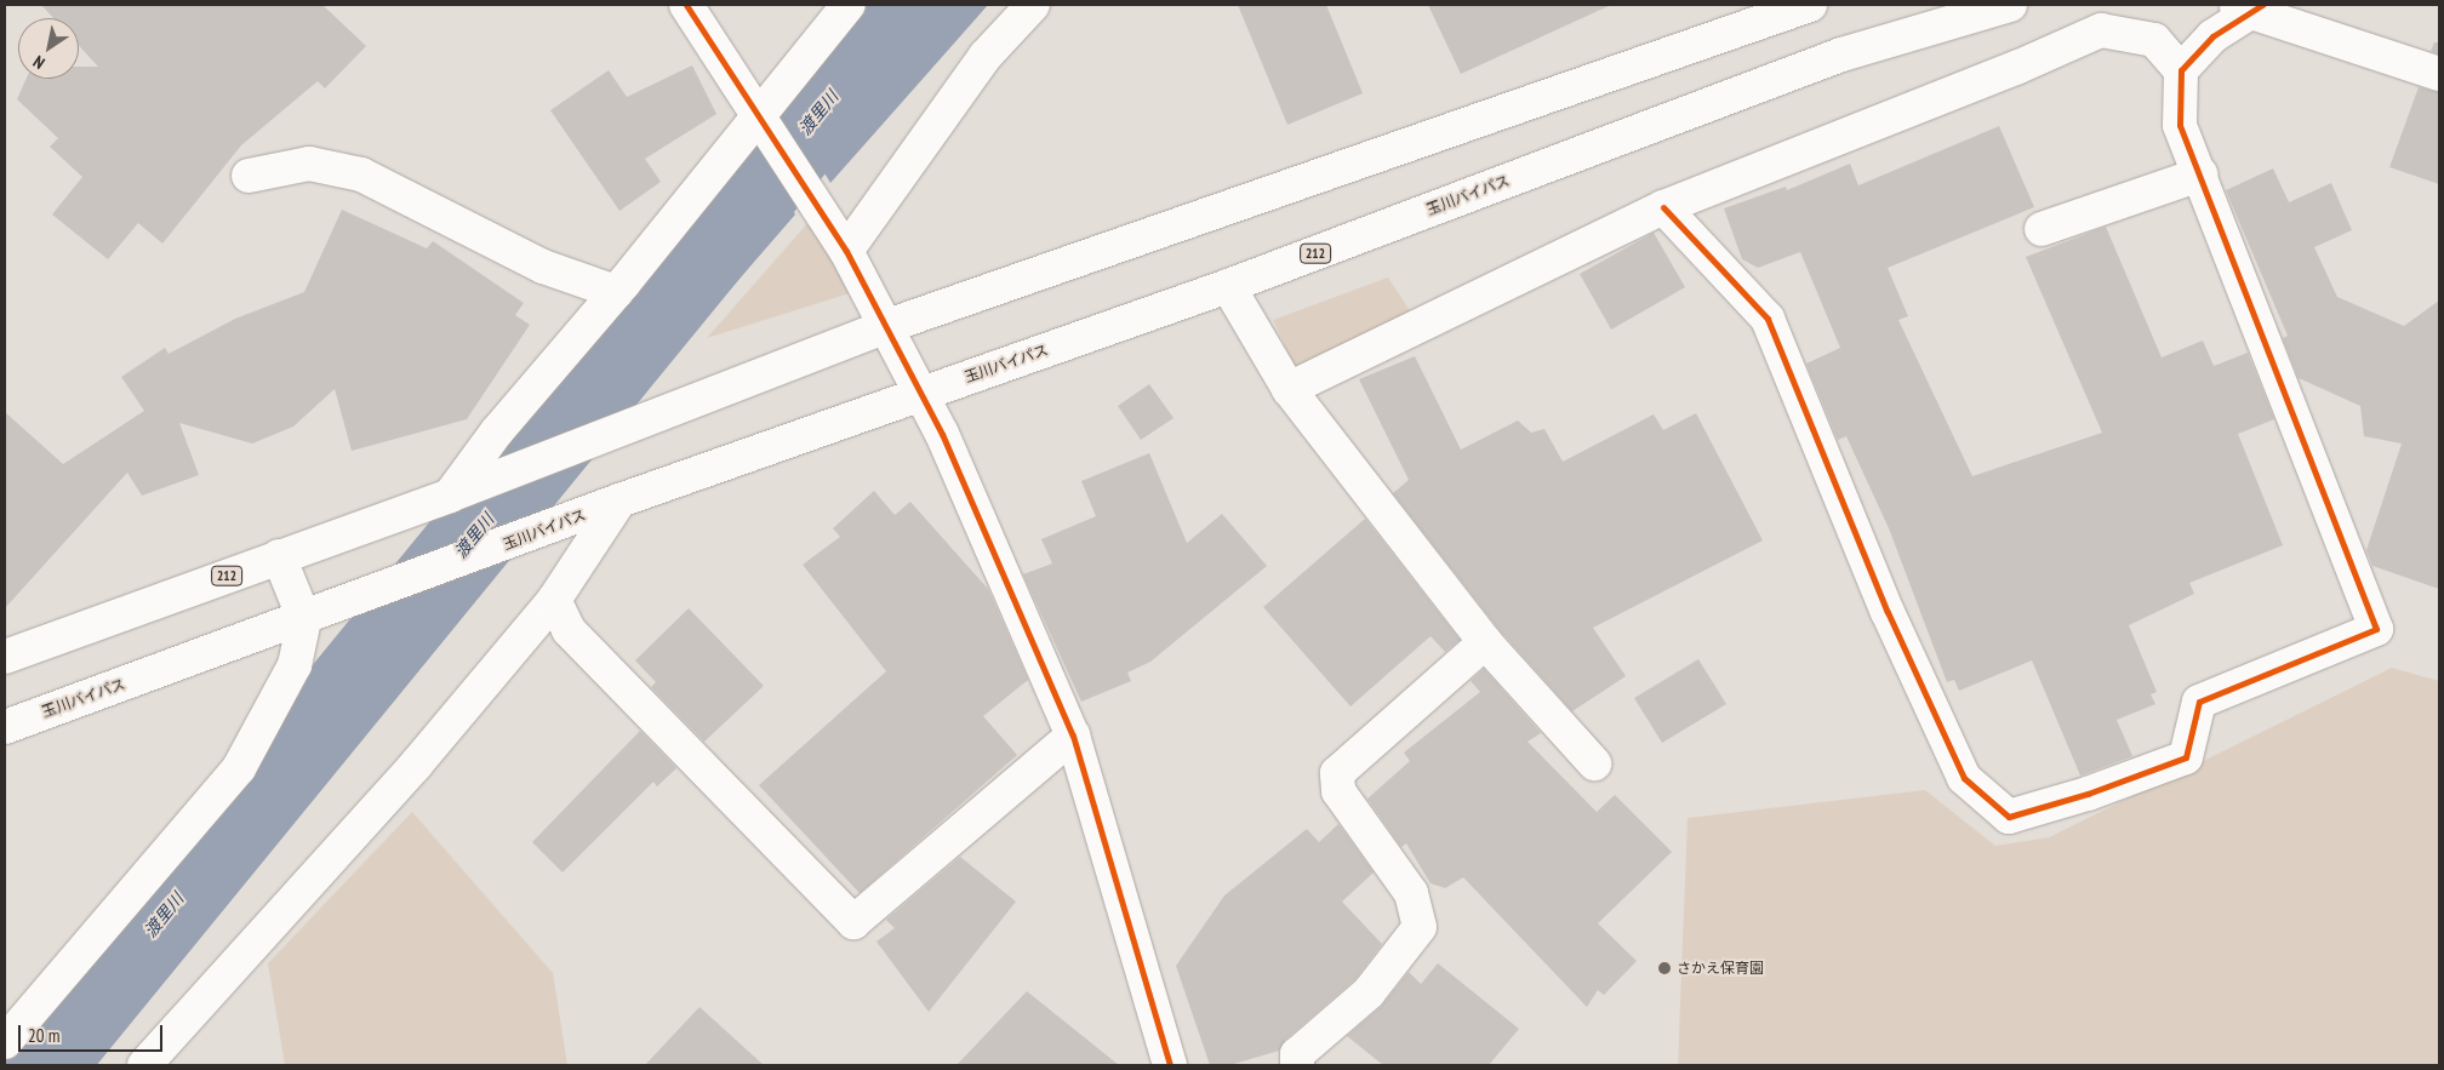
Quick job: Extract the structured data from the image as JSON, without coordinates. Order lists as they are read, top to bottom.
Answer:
{
  "streets": {
    "main road": ["玉川バイパス", "212"]
  },
  "water": ["渡里川"],
  "places": ["さかえ保育園"],
  "scale_bar": "20 m",
  "north": "bottom left"
}
